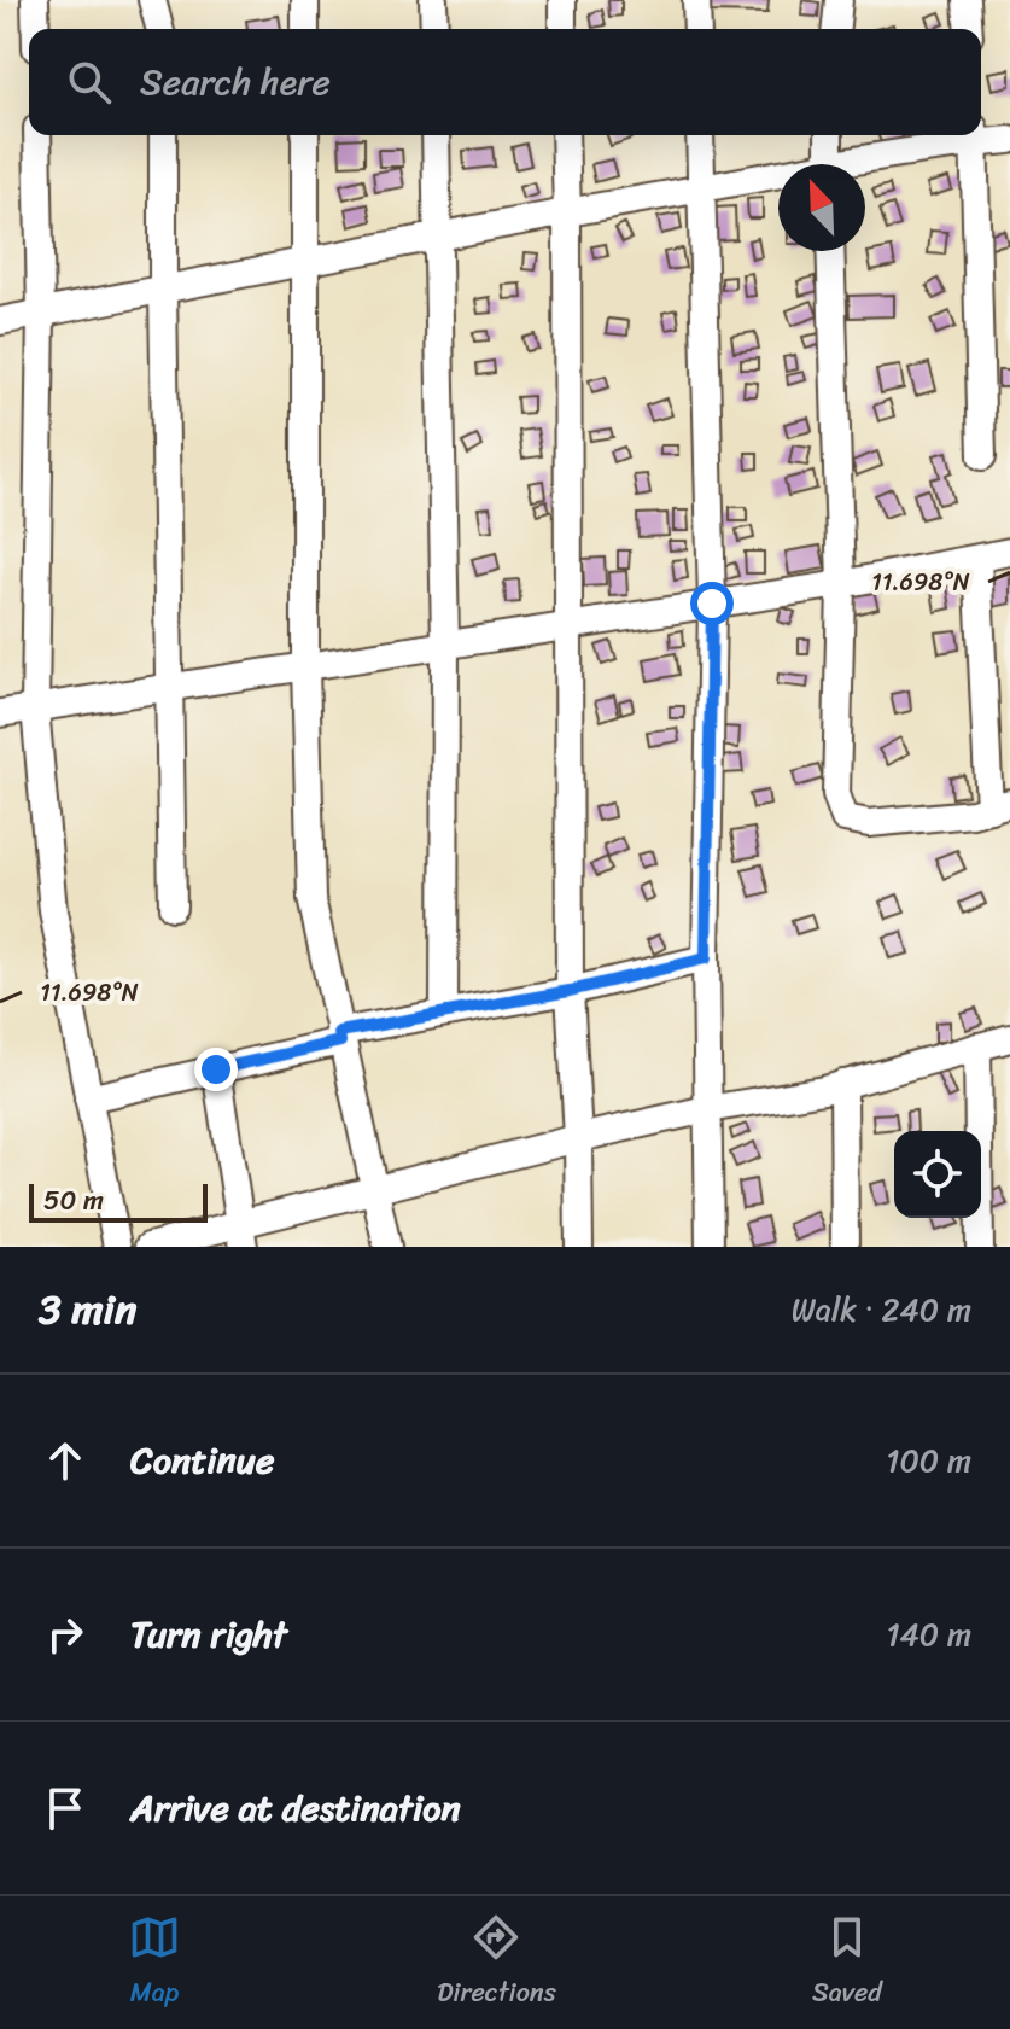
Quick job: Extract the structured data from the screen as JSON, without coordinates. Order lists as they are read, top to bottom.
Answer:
{
  "scale_bar": "50 m",
  "north": "top left",
  "page": {
    "search": "Search here",
    "scale": "50 m",
    "heading": ["3 min", "Walk · 240 m"],
    "list": [
      ["Continue", "100 m"],
      ["Turn right", "140 m"],
      "Arrive at destination"
    ],
    "nav": ["Map", "Directions", "Saved"]
  },
  "coordinates": ["11.698°N"]
}
